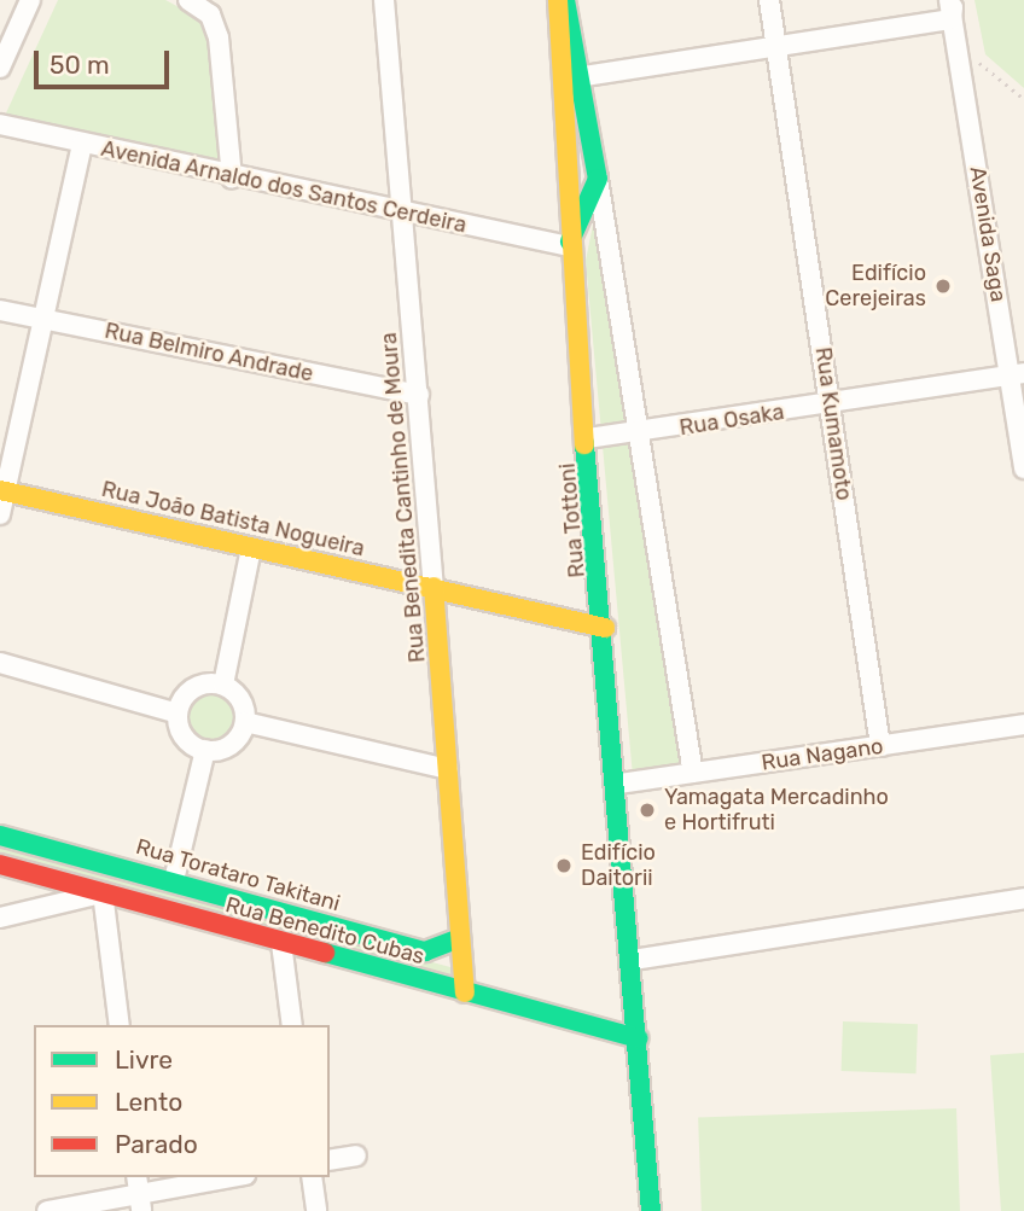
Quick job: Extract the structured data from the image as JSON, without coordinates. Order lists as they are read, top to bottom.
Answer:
{
  "streets": {
    "street": [
      "Avenida Arnaldo dos Santos Cerdeira",
      "Avenida Saga",
      "Rua Belmiro Andrade",
      "Rua Osaka",
      "Rua Kumamoto",
      "Rua Benedita Cantinho de Moura",
      "Rua João Batista Nogueira",
      "Rua Tottoni",
      "Rua Nagano",
      "Rua Torataro Takitani",
      "Rua Benedito Cubas"
    ]
  },
  "crossings": [
    ["Avenida Arnaldo dos Santos Cerdeira", "Rua Benedita Cantinho de Moura"],
    ["Avenida Arnaldo dos Santos Cerdeira", "Rua Tottoni"],
    ["Avenida Saga", "Rua Osaka"],
    ["Rua Belmiro Andrade", "Rua Benedita Cantinho de Moura"],
    ["Rua Osaka", "Rua Kumamoto"],
    ["Rua Osaka", "Rua Tottoni"],
    ["Rua Kumamoto", "Rua Nagano"],
    ["Rua Benedita Cantinho de Moura", "Rua João Batista Nogueira"],
    ["Rua Benedita Cantinho de Moura", "Rua Torataro Takitani"],
    ["Rua Benedita Cantinho de Moura", "Rua Benedito Cubas"],
    ["Rua João Batista Nogueira", "Rua Tottoni"],
    ["Rua Tottoni", "Rua Nagano"],
    ["Rua Tottoni", "Rua Benedito Cubas"]
  ],
  "places": ["Edifício Cerejeiras", "Yamagata Mercadinho e Hortifruti", "Edifício Daitorii"],
  "legend": ["Livre", "Lento", "Parado"],
  "scale_bar": "50 m"
}
